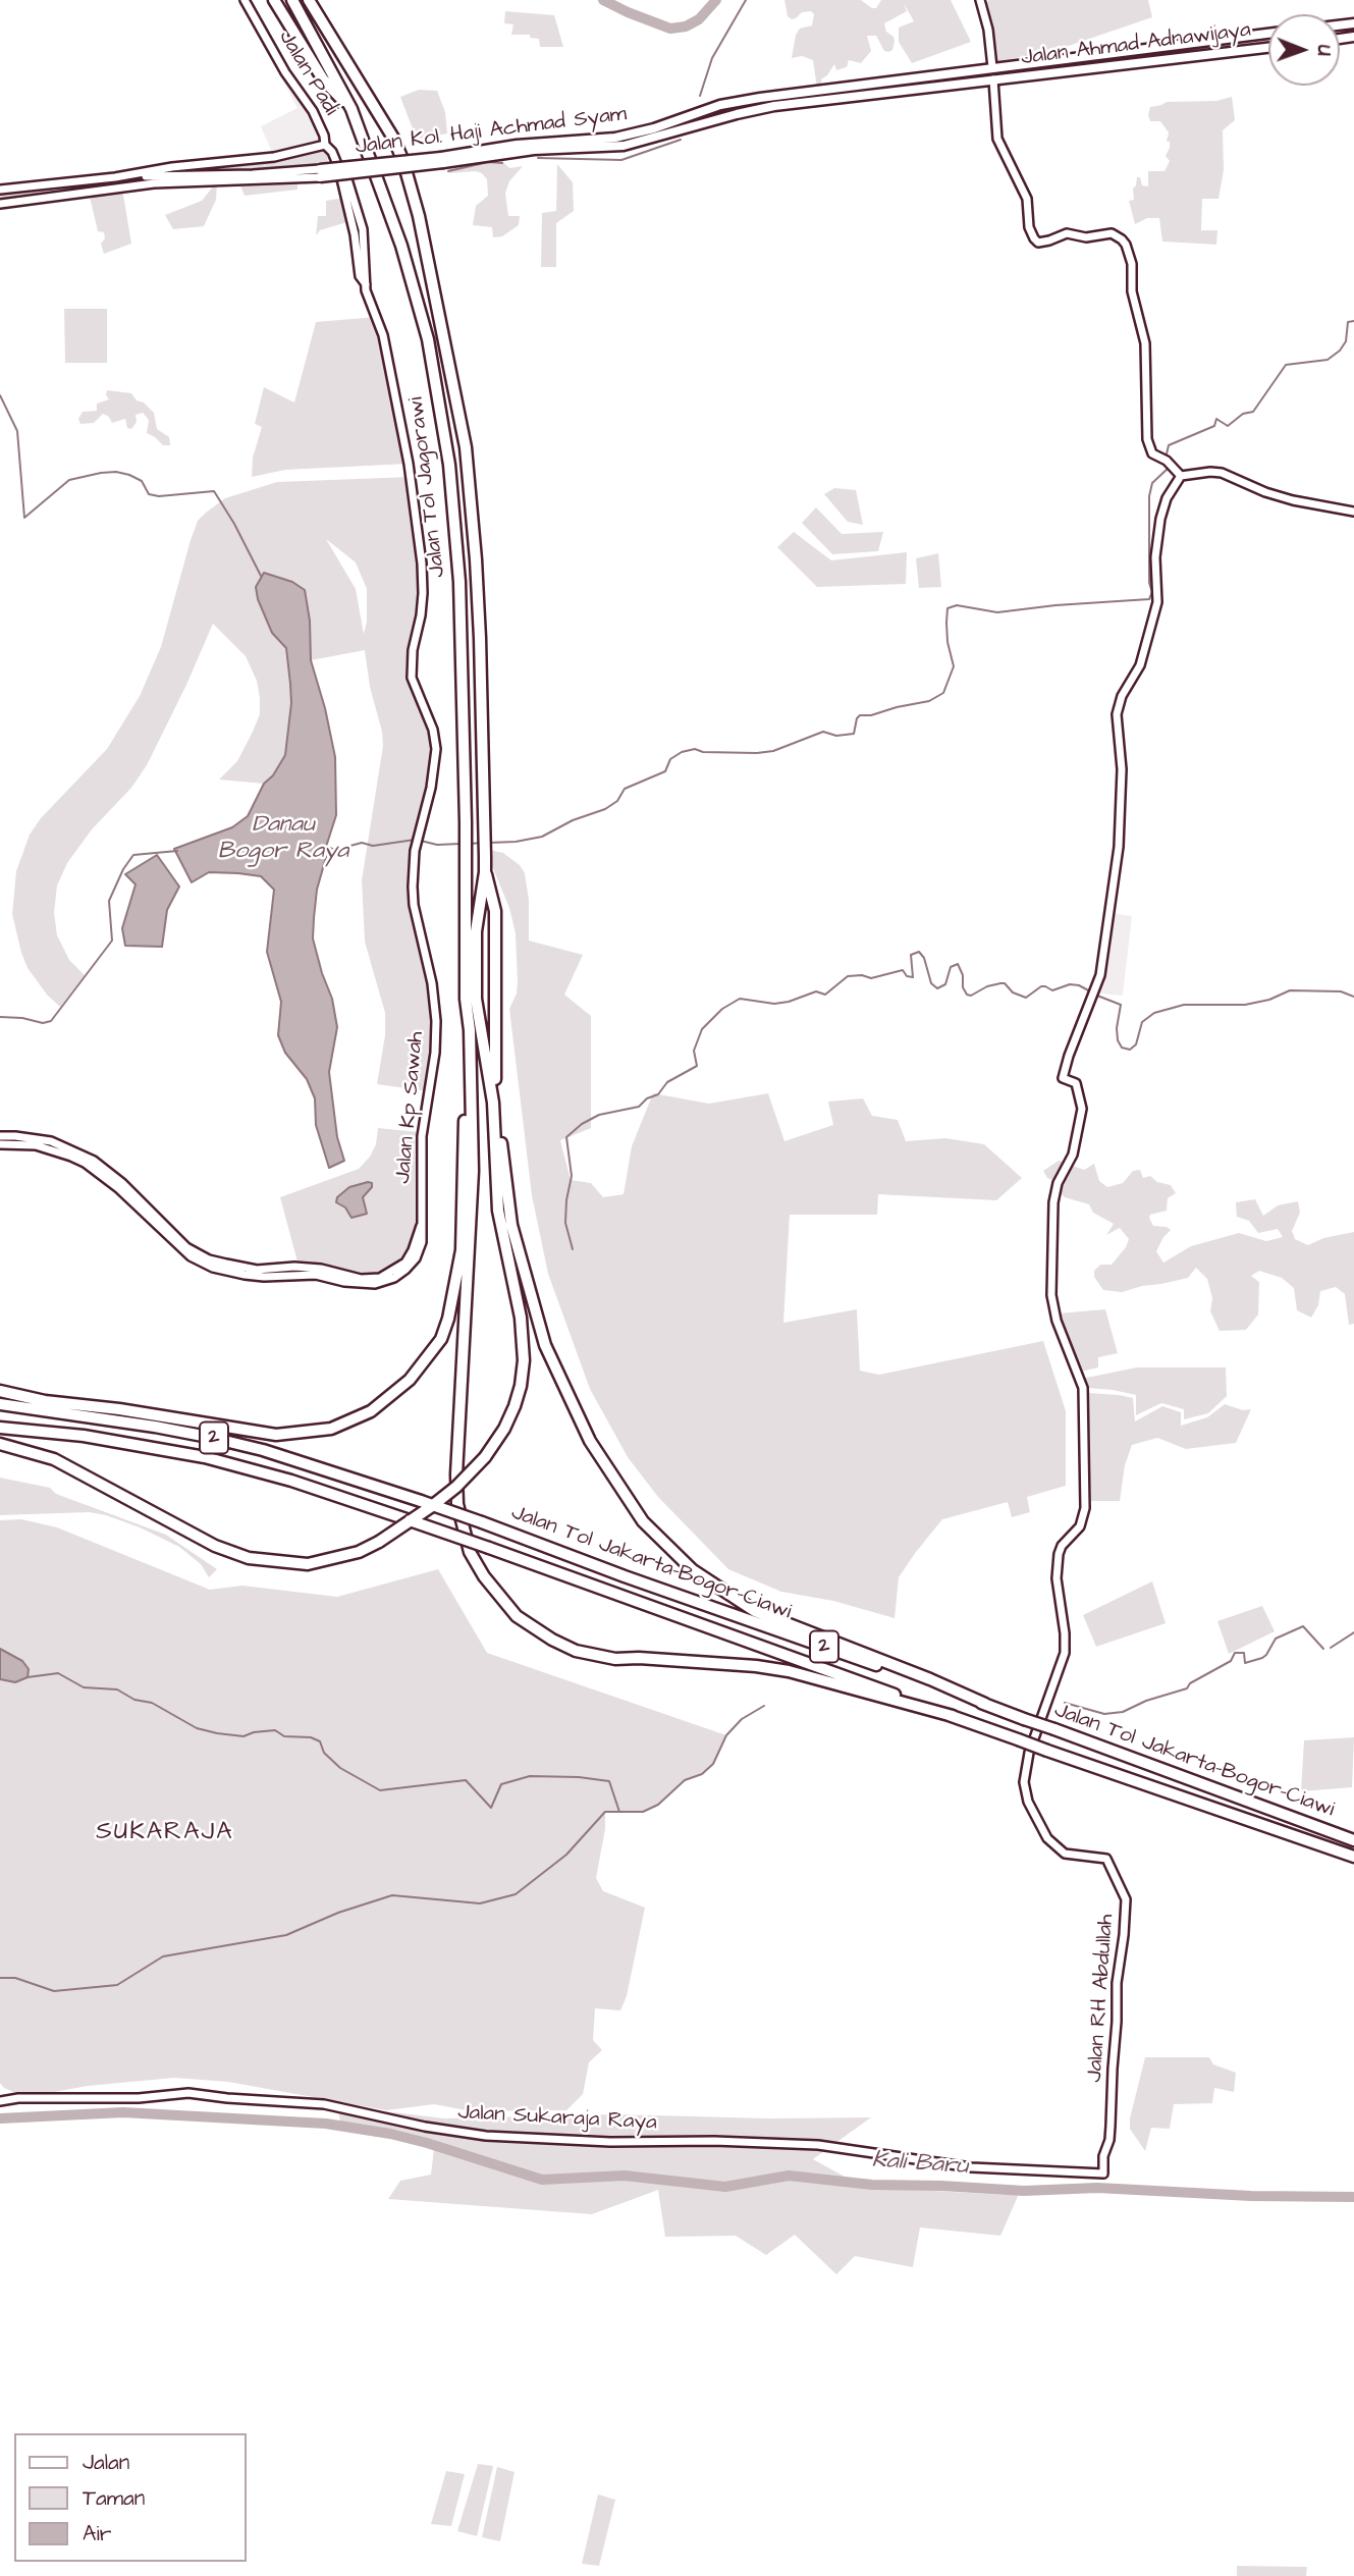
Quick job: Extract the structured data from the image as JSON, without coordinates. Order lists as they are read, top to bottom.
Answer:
{
  "streets": {
    "highway": ["Jalan Tol Jagorawi", "2", "Jalan Tol Jakarta–Bogor–Ciawi"],
    "main road": ["Jalan Ahmad Adnawijaya", "Jalan Kol. Haji Achmad Syam"],
    "street": [
      "Jalan Padi",
      "Jalan Kp Sawah",
      "Jalan RH Abdullah",
      "Jalan Sukaraja Raya"
    ]
  },
  "crossings": [
    ["Jalan Ahmad Adnawijaya", "Jalan Kol. Haji Achmad Syam"],
    ["Jalan Padi", "Jalan Kp Sawah"],
    ["Jalan RH Abdullah", "Jalan Sukaraja Raya"]
  ],
  "districts": ["SUKARAJA"],
  "water": ["Danau Bogor Raya", "Kali Baru"],
  "legend": ["Jalan", "Taman", "Air"],
  "north": "right"
}
